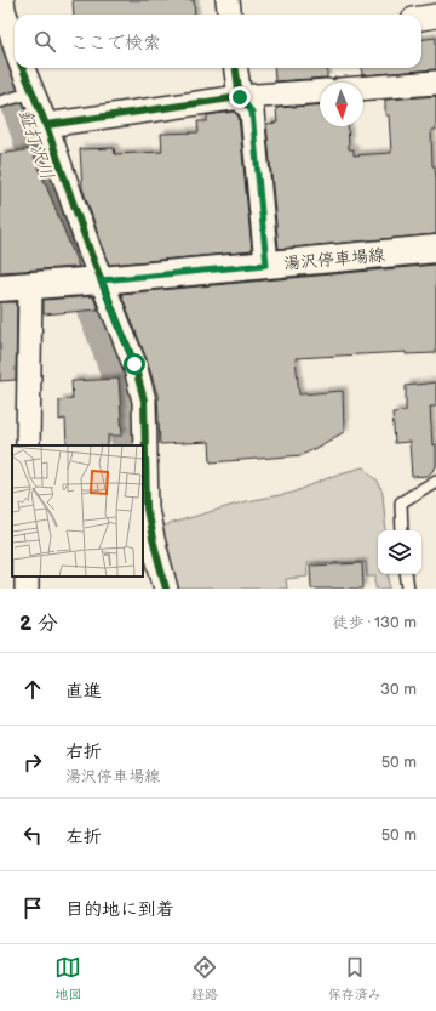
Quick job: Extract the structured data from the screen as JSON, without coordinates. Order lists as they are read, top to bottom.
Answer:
{
  "streets": {
    "main road": ["湯沢停車場線"]
  },
  "water": ["鉦打沢川"],
  "north": "bottom",
  "page": {
    "search": "ここで検索",
    "heading": ["2 分", "徒歩 · 130 m"],
    "list": [
      ["直進", "30 m"],
      ["右折", "湯沢停車場線", "50 m"],
      ["左折", "50 m"],
      "目的地に到着"
    ],
    "nav": ["地図", "経路", "保存済み"]
  }
}
